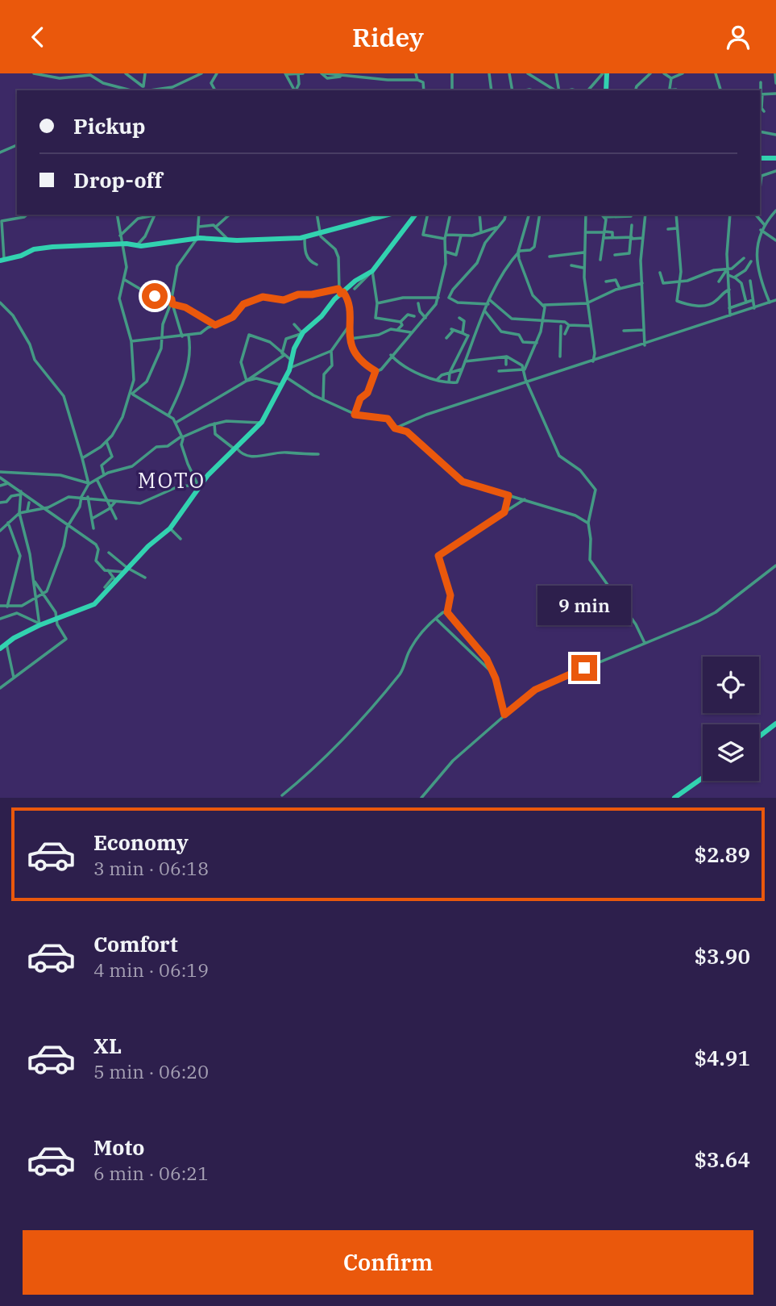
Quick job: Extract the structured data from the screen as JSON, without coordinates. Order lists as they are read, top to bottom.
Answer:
{
  "districts": ["MOTO"],
  "page": {
    "header": "Ridey",
    "banner": ["Pickup", "Drop-off"],
    "bubble": "9 min",
    "list": [
      {
        "name": "Economy",
        "note": "3 min · 06:18",
        "value": "$2.89"
      },
      {
        "name": "Comfort",
        "note": "4 min · 06:19",
        "value": "$3.90"
      },
      {
        "name": "XL",
        "note": "5 min · 06:20",
        "value": "$4.91"
      },
      {
        "name": "Moto",
        "note": "6 min · 06:21",
        "value": "$3.64"
      }
    ],
    "buttons": "Confirm"
  }
}
